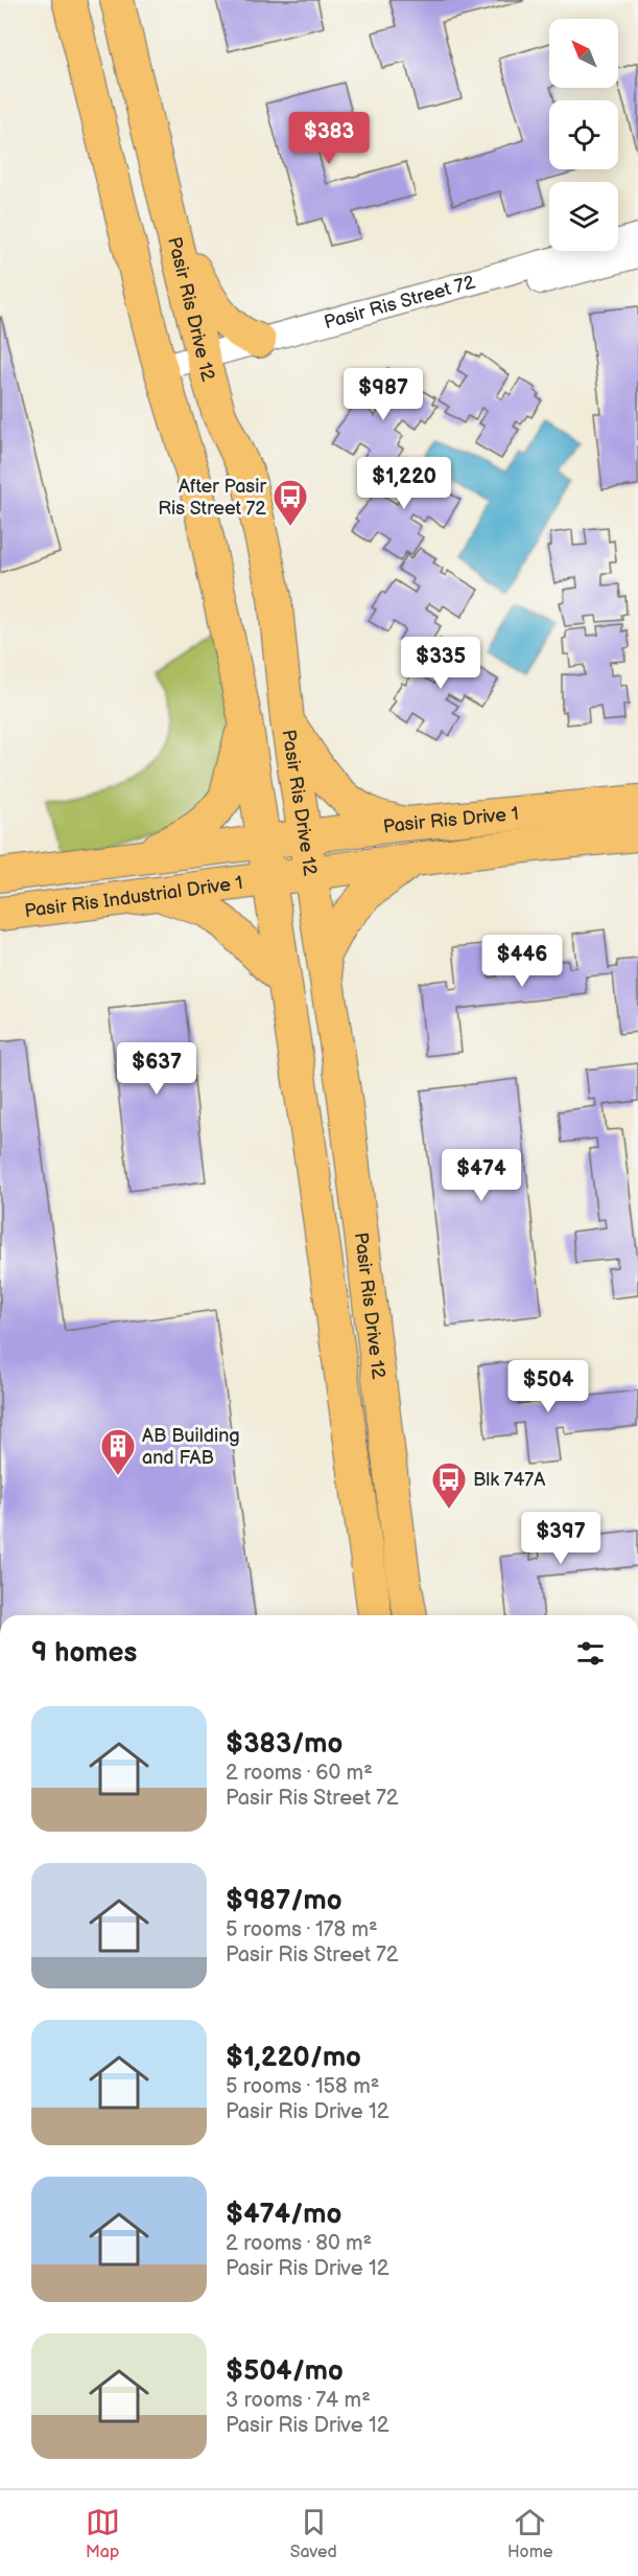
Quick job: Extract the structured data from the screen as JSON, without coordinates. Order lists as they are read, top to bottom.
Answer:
{
  "streets": {
    "main road": ["Pasir Ris Drive 12", "Pasir Ris Drive 1", "Pasir Ris Industrial Drive 1"],
    "street": ["Pasir Ris Street 72"]
  },
  "crossings": [
    ["Pasir Ris Street 72", "Pasir Ris Drive 12"],
    ["Pasir Ris Drive 12", "Pasir Ris Drive 1"],
    ["Pasir Ris Drive 12", "Pasir Ris Industrial Drive 1"],
    ["Pasir Ris Drive 1", "Pasir Ris Industrial Drive 1"]
  ],
  "places": {
    "bus stop": ["After Pasir Ris Street 72", "Blk 747A"],
    "building": ["AB Building and FAB"]
  },
  "north": "top left",
  "page": {
    "price": [
      "$383",
      "$987",
      "$1,220",
      "$335",
      "$446",
      "$637",
      "$474",
      "$504",
      "$397"
    ],
    "heading": "9 homes",
    "list": [
      {
        "name": "$383/mo",
        "note": "2 rooms · 60 m² · Pasir Ris Street 72"
      },
      {
        "name": "$987/mo",
        "note": "5 rooms · 178 m² · Pasir Ris Street 72"
      },
      {
        "name": "$1,220/mo",
        "note": "5 rooms · 158 m² · Pasir Ris Drive 12"
      },
      {
        "name": "$474/mo",
        "note": "2 rooms · 80 m² · Pasir Ris Drive 12"
      },
      {
        "name": "$504/mo",
        "note": "3 rooms · 74 m² · Pasir Ris Drive 12"
      }
    ],
    "tabs": ["Map", "Saved", "Home"]
  }
}
